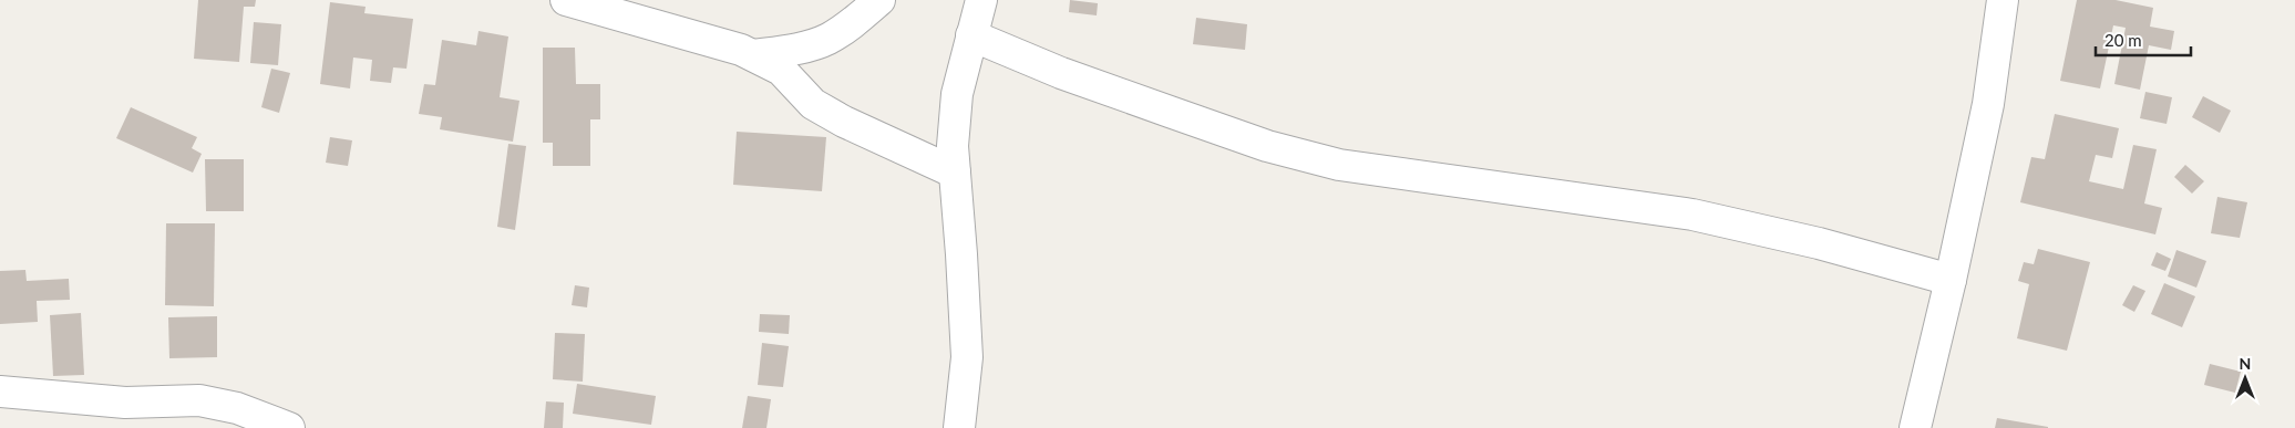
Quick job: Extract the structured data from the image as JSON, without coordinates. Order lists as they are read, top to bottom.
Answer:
{
  "scale_bar": "20 m",
  "north": "top"
}
